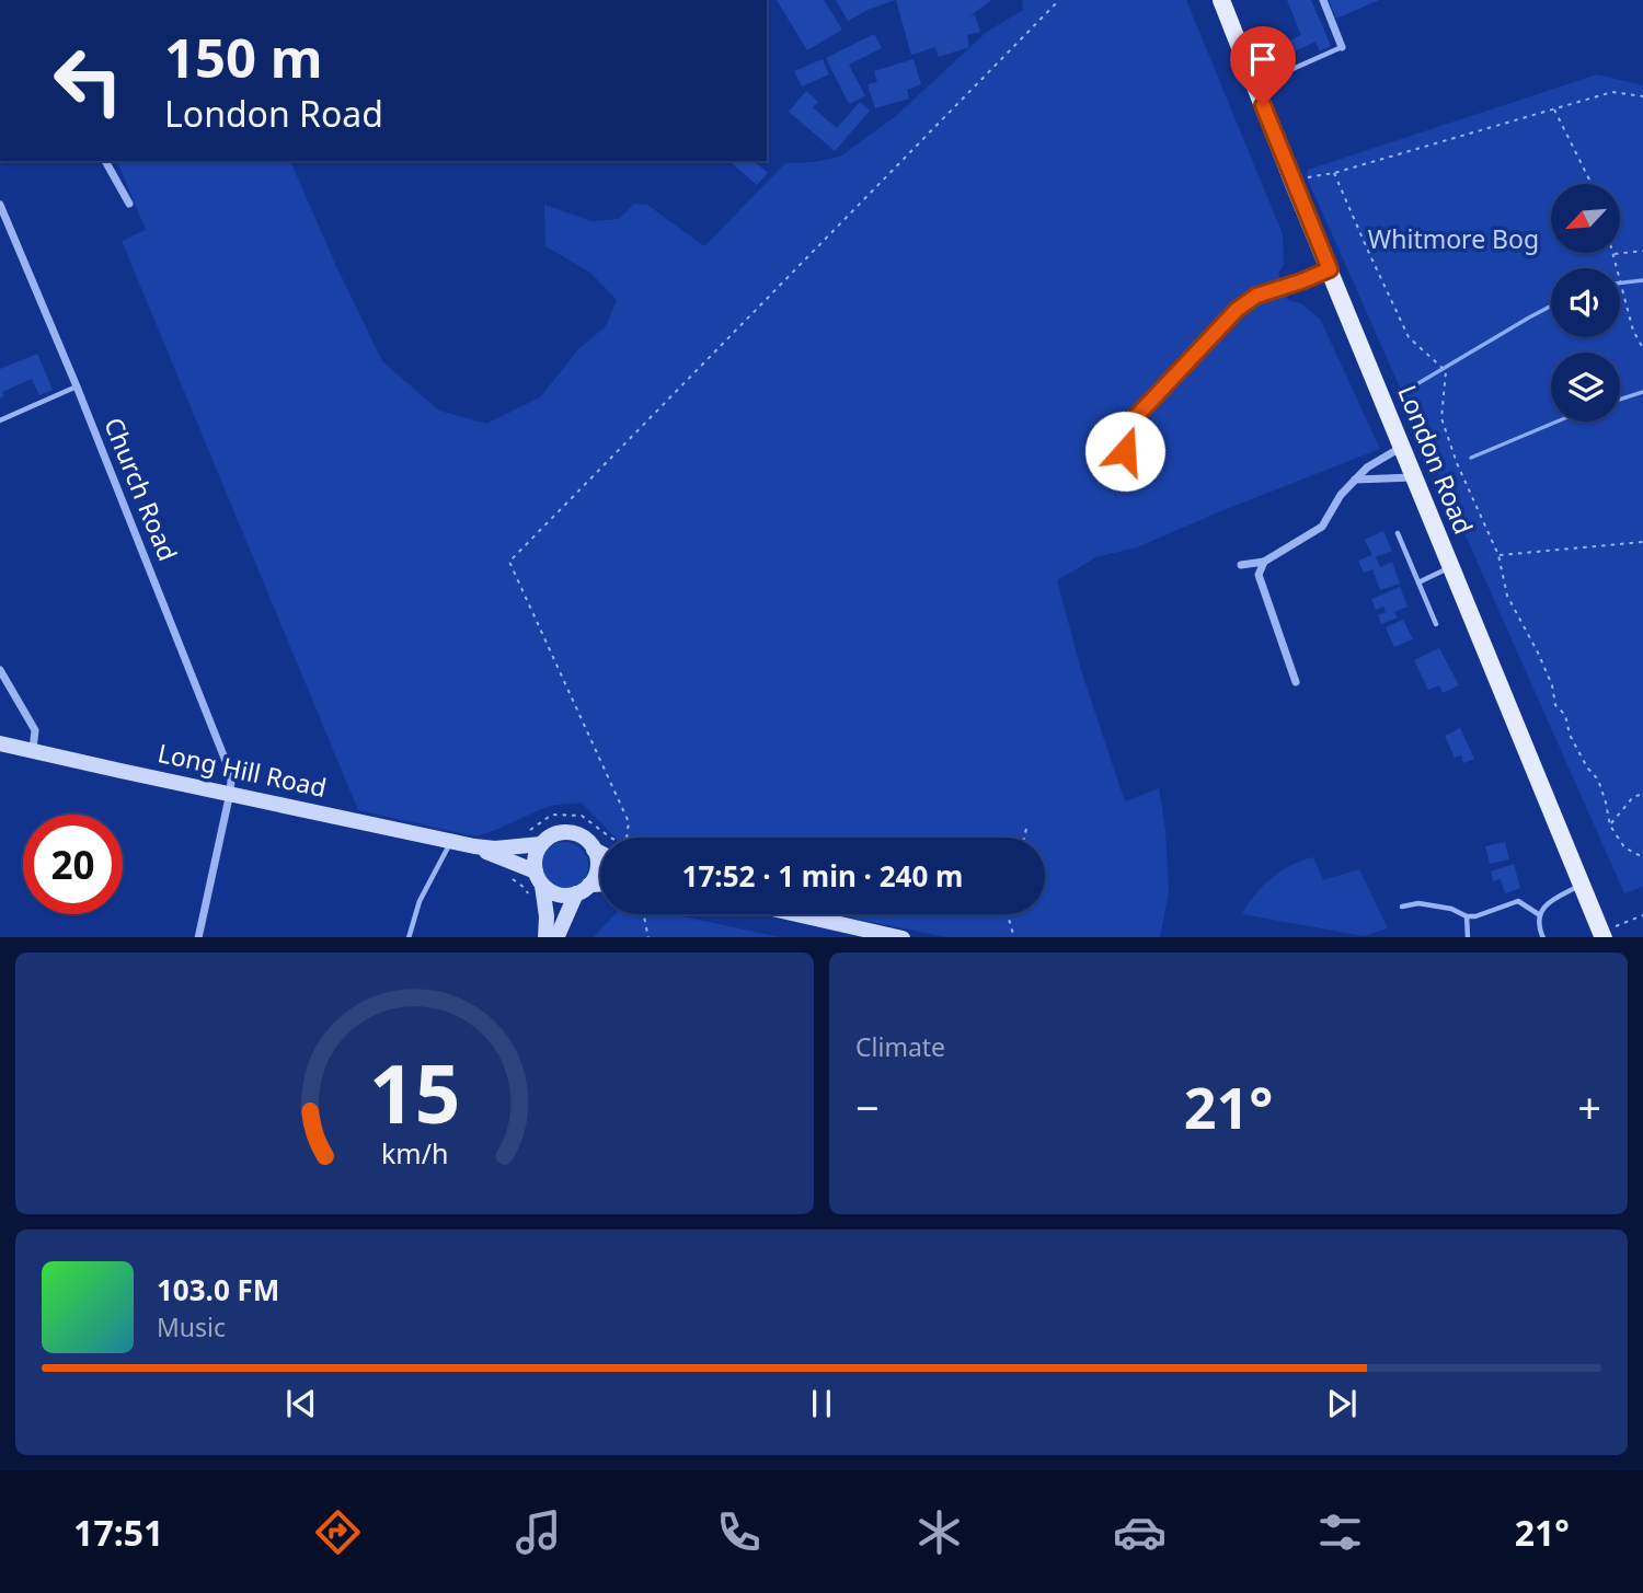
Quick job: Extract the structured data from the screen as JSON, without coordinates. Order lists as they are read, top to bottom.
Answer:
{
  "streets": {
    "main road": ["London Road"],
    "street": ["Church Road", "Long Hill Road"]
  },
  "crossings": [
    ["Church Road", "Long Hill Road"]
  ],
  "parks": ["Whitmore Bog"],
  "north": "bottom left",
  "page": {
    "turn": ["150 m", "London Road"],
    "limit": "20",
    "trip": "17:52 · 1 min · 240 m",
    "tile": "Climate",
    "heat": ["−", "21°", "+"],
    "song": ["103.0 FM", "Music"],
    "tabs": ["17:51", "21°"],
    "gauge": ["15", "km/h"]
  }
}
